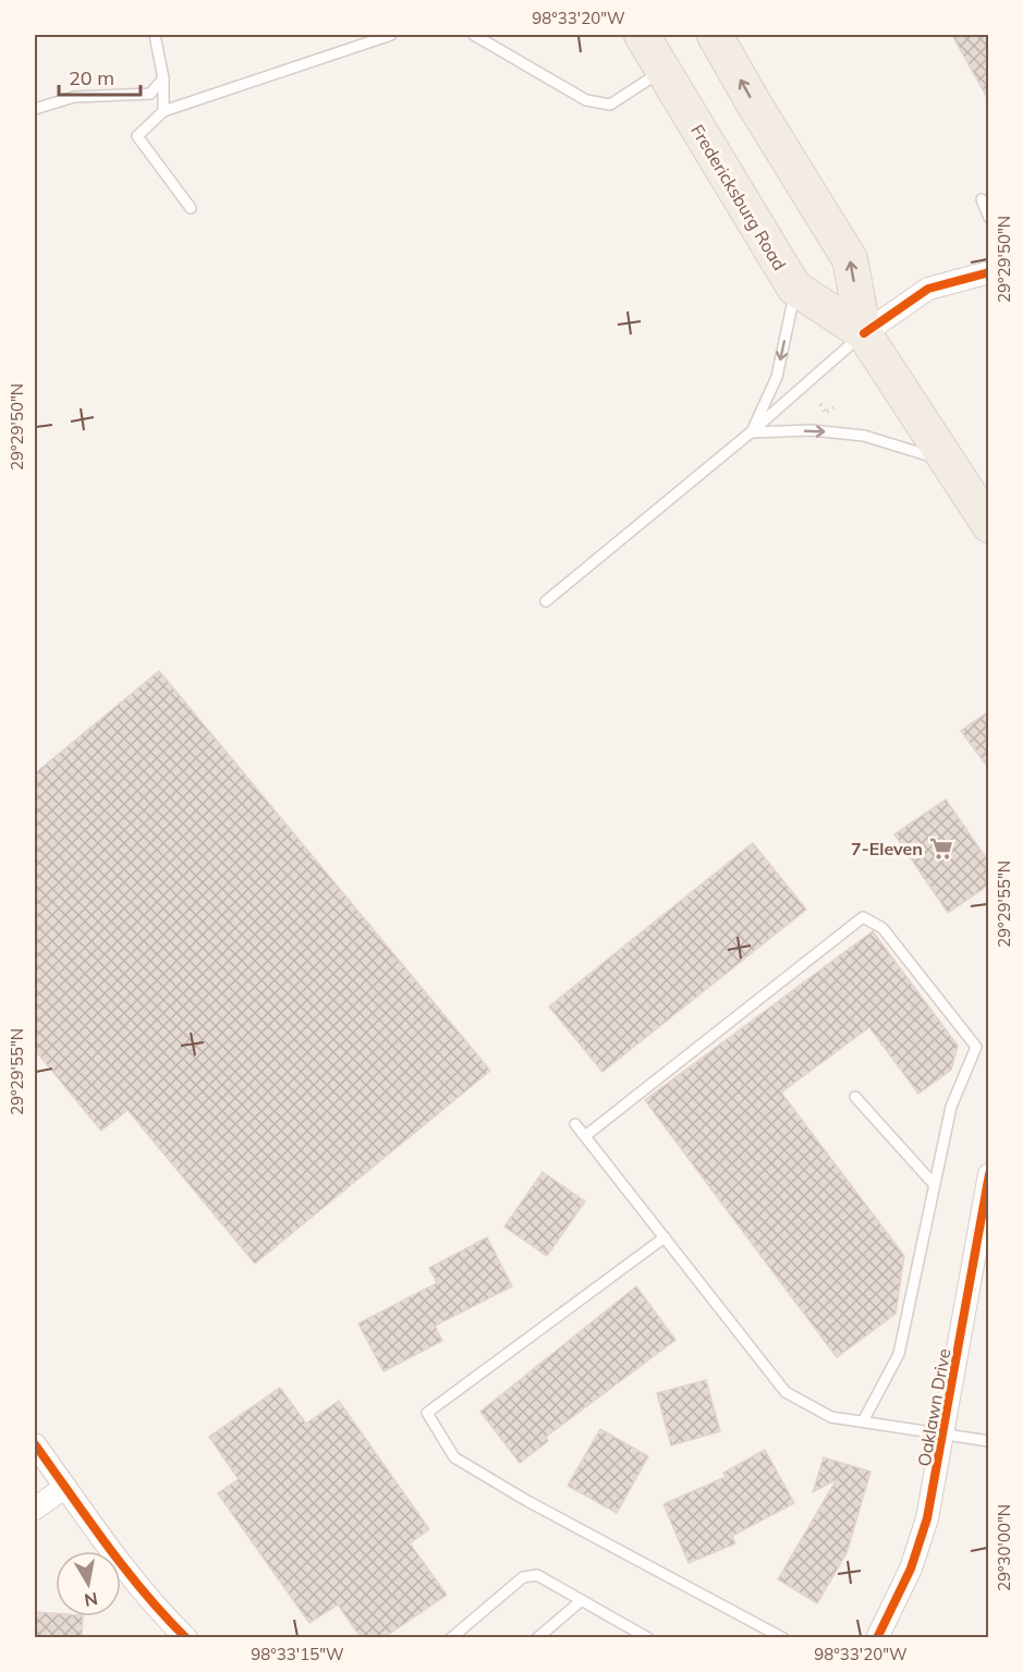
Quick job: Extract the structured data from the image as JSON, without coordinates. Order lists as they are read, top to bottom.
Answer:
{
  "streets": {
    "main road": ["Fredericksburg Road"],
    "street": ["Oaklawn Drive"]
  },
  "places": {
    "supermarket": ["7-Eleven"]
  },
  "scale_bar": "20 m",
  "north": "bottom",
  "coordinates": [
    "98°33'20\"W",
    "29°29'50\"N",
    "29°29'55\"N",
    "29°30'00\"N",
    "98°33'15\"W"
  ]
}
